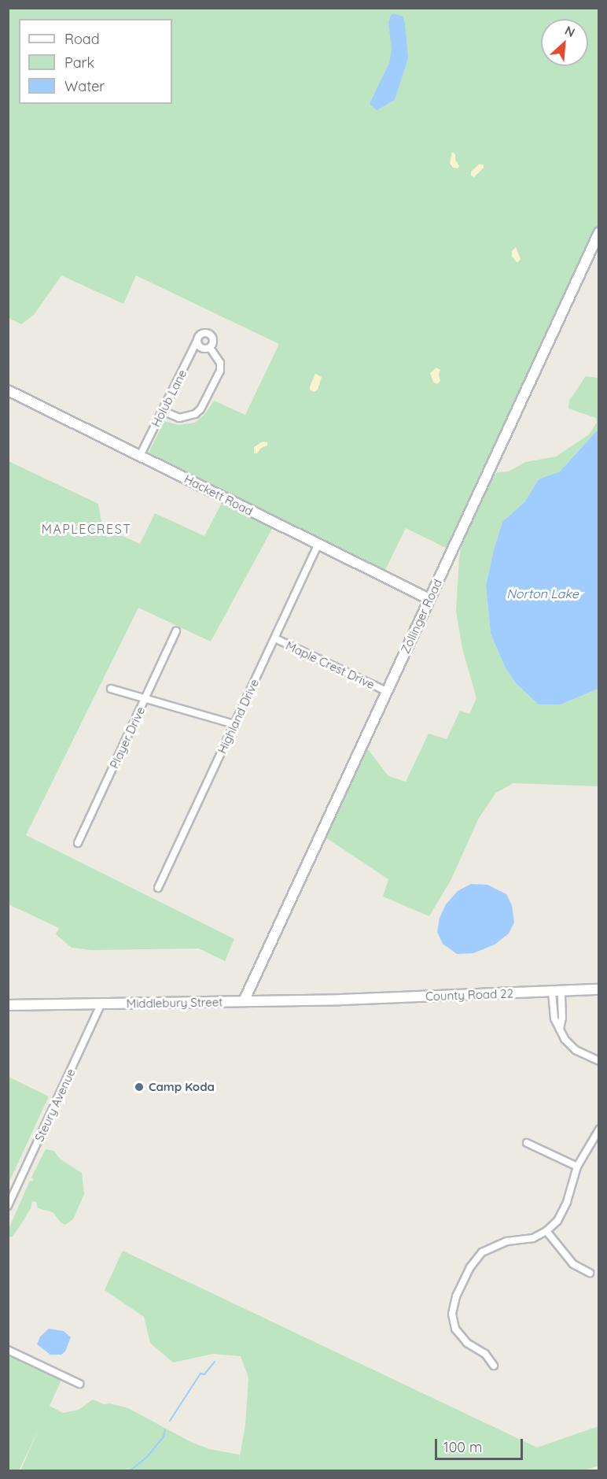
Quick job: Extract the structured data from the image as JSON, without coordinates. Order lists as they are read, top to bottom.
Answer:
{
  "streets": {
    "street": [
      "Holub Lane",
      "Hackett Road",
      "Zollinger Road",
      "Maple Crest Drive",
      "Highland Drive",
      "Player Drive",
      "County Road 22",
      "Middlebury Street",
      "Steury Avenue"
    ]
  },
  "crossings": [
    ["Holub Lane", "Hackett Road"],
    ["Hackett Road", "Zollinger Road"],
    ["Hackett Road", "Highland Drive"],
    ["Zollinger Road", "Maple Crest Drive"],
    ["Zollinger Road", "Middlebury Street"],
    ["Maple Crest Drive", "Highland Drive"],
    ["County Road 22", "Middlebury Street"],
    ["Middlebury Street", "Steury Avenue"]
  ],
  "districts": ["MAPLECREST"],
  "water": ["Norton Lake"],
  "places": ["Camp Koda"],
  "legend": ["Road", "Park", "Water"],
  "scale_bar": "100 m",
  "north": "top right"
}
